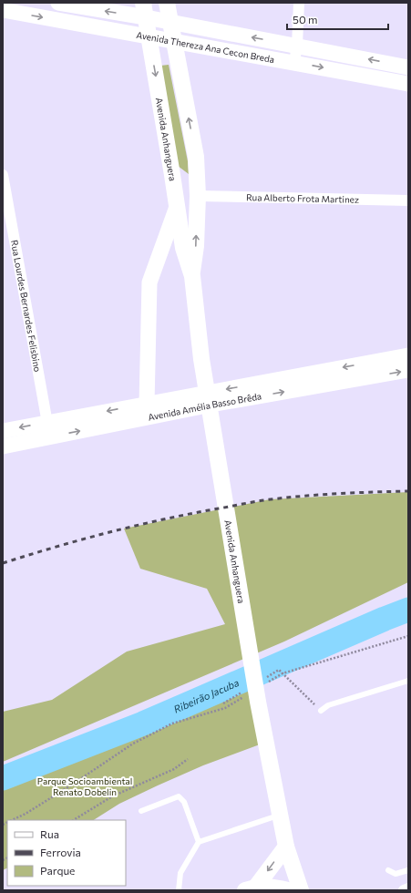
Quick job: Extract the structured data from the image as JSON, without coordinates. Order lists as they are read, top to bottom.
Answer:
{
  "streets": {
    "main road": ["Avenida Anhanguera"],
    "street": [
      "Avenida Thereza Ana Cecon Breda",
      "Rua Alberto Frota Martinez",
      "Rua Lourdes Bernardes Felisbino",
      "Avenida Amélia Basso Brêda"
    ]
  },
  "crossings": [
    ["Avenida Thereza Ana Cecon Breda", "Avenida Anhanguera"],
    ["Avenida Anhanguera", "Rua Alberto Frota Martinez"],
    ["Rua Lourdes Bernardes Felisbino", "Avenida Amélia Basso Brêda"]
  ],
  "water": ["Ribeirão Jacuba"],
  "parks": ["Parque Socioambiental Renato Dobelin"],
  "legend": ["Rua", "Ferrovia", "Parque"],
  "scale_bar": "50 m"
}
